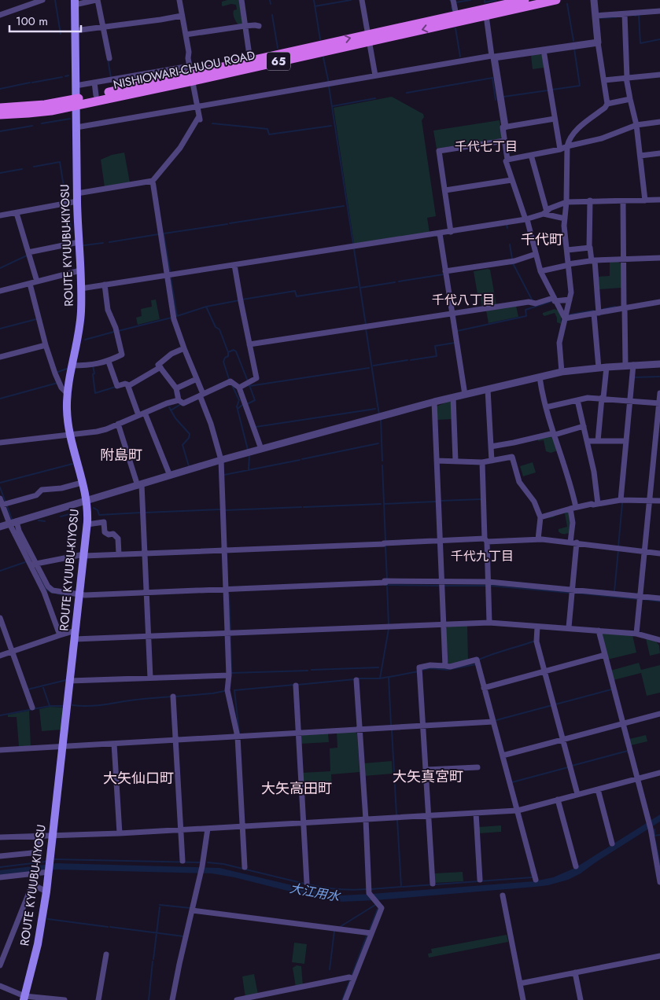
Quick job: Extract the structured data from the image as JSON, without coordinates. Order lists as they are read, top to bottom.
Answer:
{
  "streets": {
    "main road": ["65", "NISHIOWARI-CHUOU ROAD", "ROUTE KYUUBU-KIYOSU"]
  },
  "crossings": [
    ["NISHIOWARI-CHUOU ROAD", "ROUTE KYUUBU-KIYOSU"]
  ],
  "districts": [
    "千代七丁目",
    "千代町",
    "千代八丁目",
    "附島町",
    "千代九丁目",
    "大矢真宮町",
    "大矢仙口町",
    "大矢高田町"
  ],
  "water": ["大江用水"],
  "scale_bar": "100 m"
}
